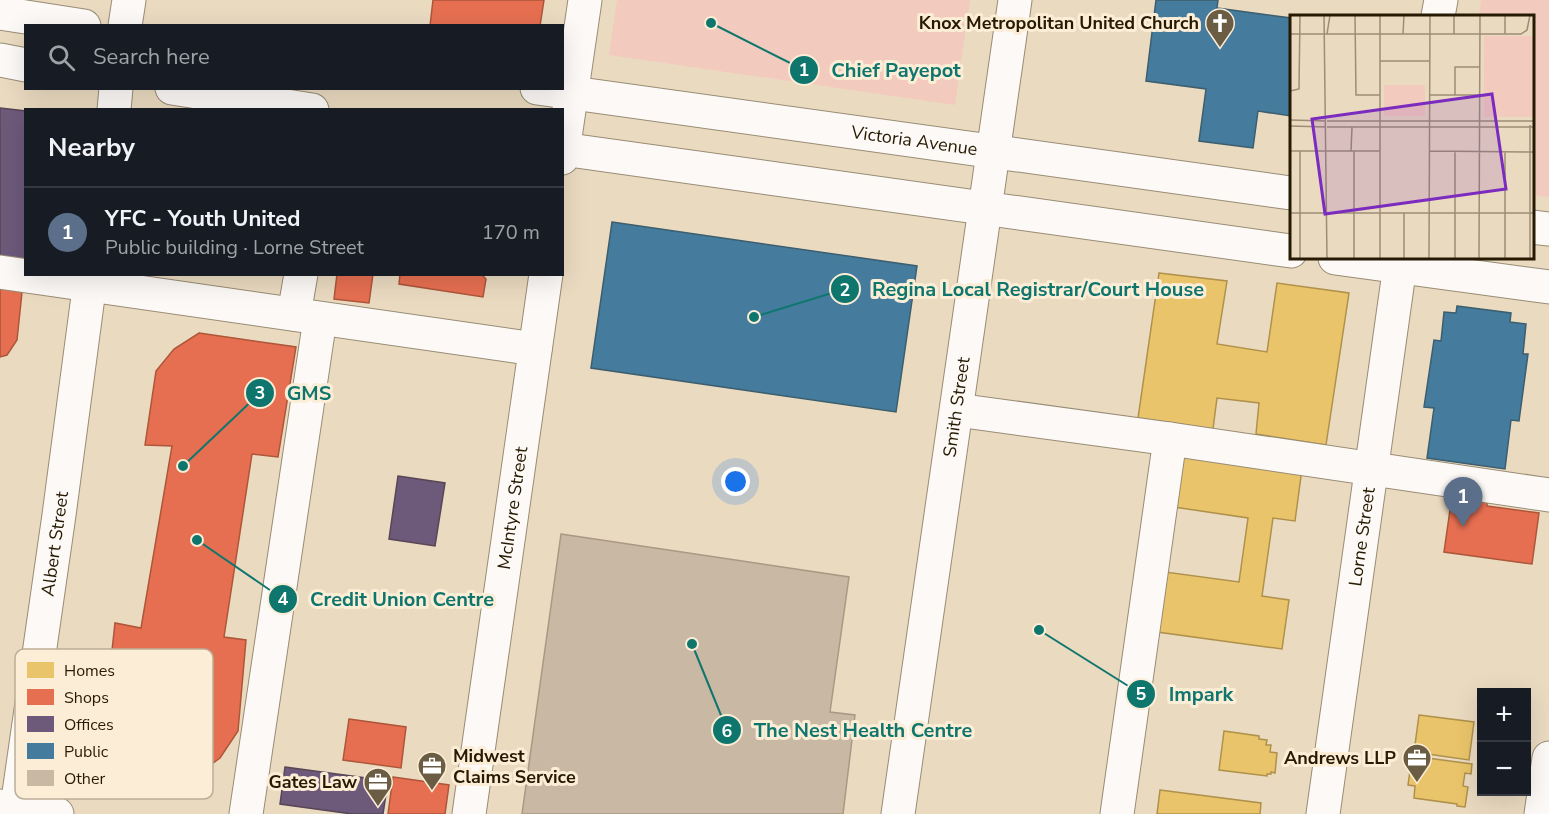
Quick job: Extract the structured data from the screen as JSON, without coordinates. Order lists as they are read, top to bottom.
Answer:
{
  "streets": {
    "main road": [
      "Victoria Avenue",
      "Smith Street",
      "McIntyre Street",
      "Lorne Street",
      "Albert Street"
    ]
  },
  "crossings": [
    ["Victoria Avenue", "Smith Street"]
  ],
  "places": {
    "other": [
      "Chief Payepot",
      "Regina Local Registrar/Court House",
      "GMS",
      "Credit Union Centre",
      "Impark",
      "The Nest Health Centre"
    ],
    "church": ["Knox Metropolitan United Church"],
    "office": ["Andrews LLP", "Midwest Claims Service", "Gates Law"]
  },
  "legend": [
    "Homes",
    "Shops",
    "Offices",
    "Public",
    "Other"
  ],
  "page": {
    "search": "Search here",
    "heading": "Nearby",
    "list": [
      {
        "mark": "1",
        "name": "YFC - Youth United",
        "note": "Public building · Lorne Street",
        "value": "170 m"
      }
    ],
    "pins": "1",
    "map_buttons": ["+", "−"]
  }
}
